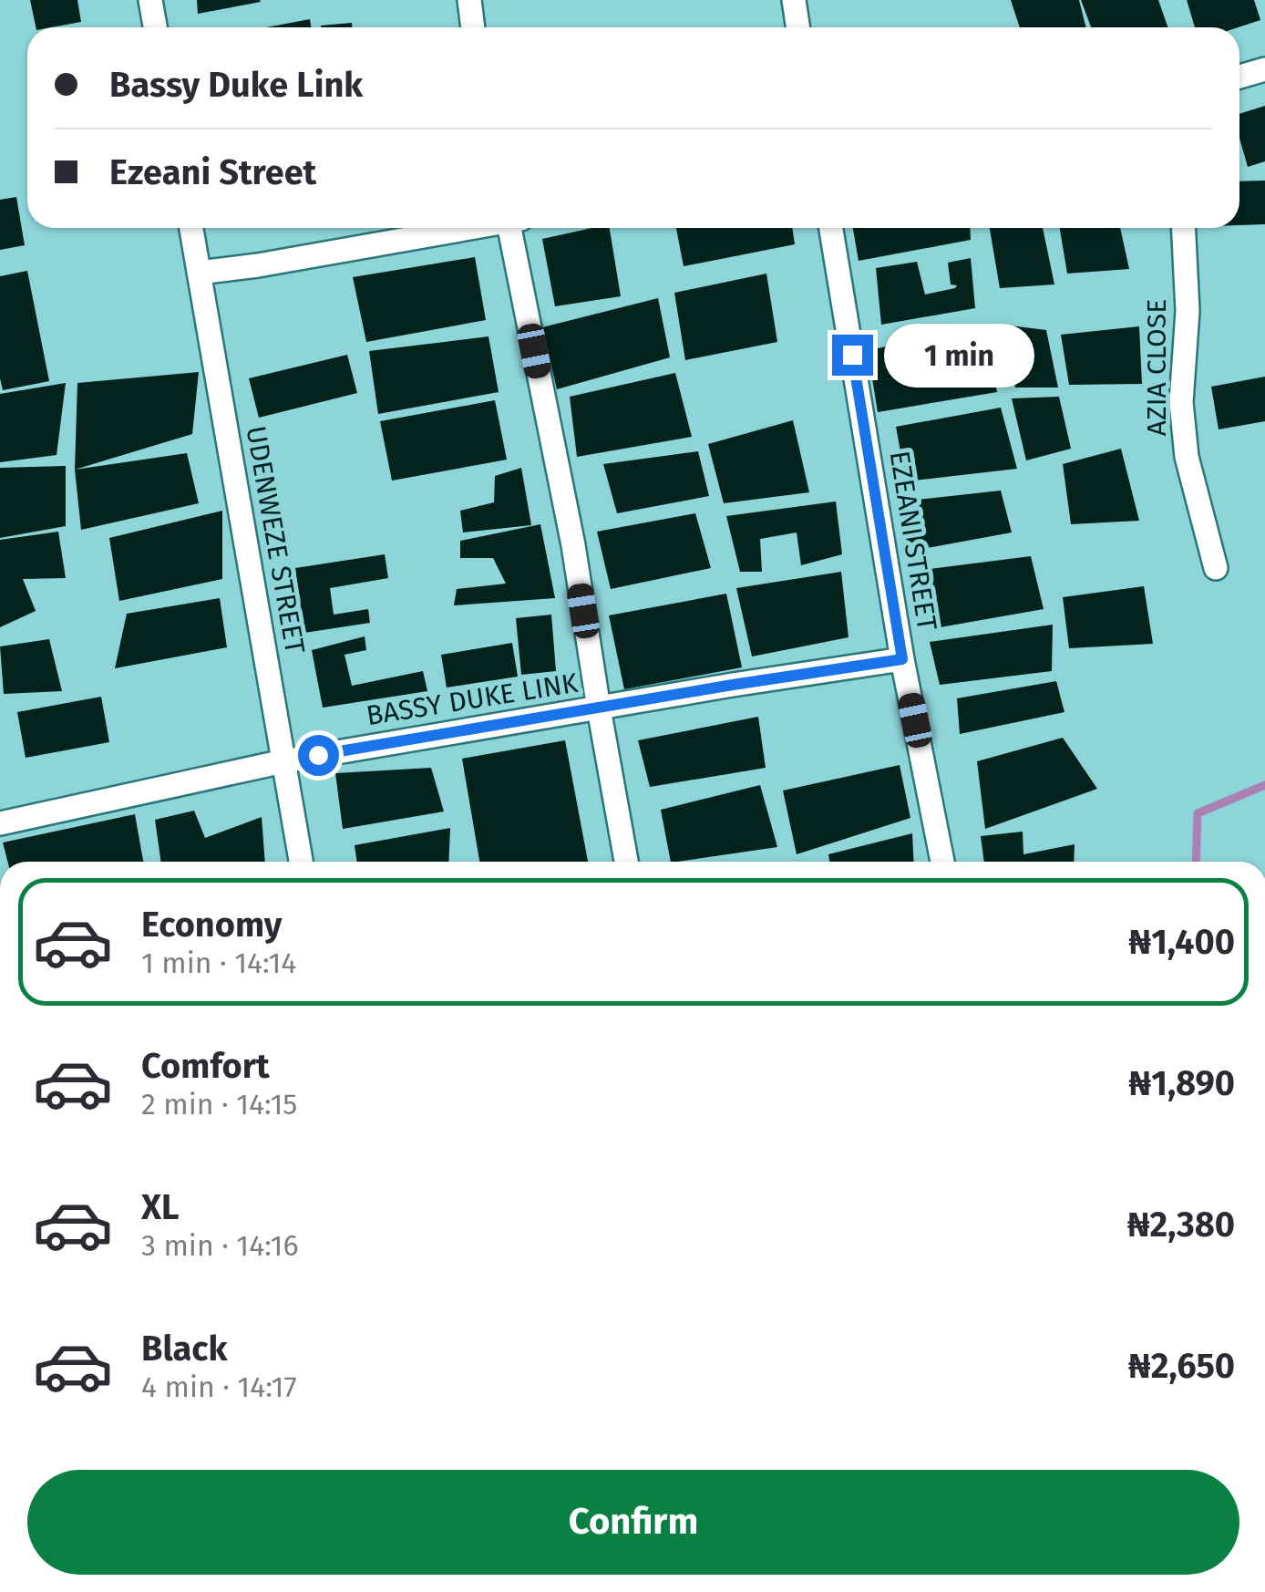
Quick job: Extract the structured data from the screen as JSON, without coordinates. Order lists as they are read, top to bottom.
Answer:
{
  "streets": {
    "street": [
      "AZIA CLOSE",
      "UDENWEZE STREET",
      "EZEANI STREET",
      "BASSY DUKE LINK"
    ]
  },
  "crossings": [
    ["UDENWEZE STREET", "BASSY DUKE LINK"],
    ["EZEANI STREET", "BASSY DUKE LINK"]
  ],
  "page": {
    "banner": ["Bassy Duke Link", "Ezeani Street"],
    "bubble": "1 min",
    "list": [
      {
        "name": "Economy",
        "note": "1 min · 14:14",
        "value": "₦1,400"
      },
      {
        "name": "Comfort",
        "note": "2 min · 14:15",
        "value": "₦1,890"
      },
      {
        "name": "XL",
        "note": "3 min · 14:16",
        "value": "₦2,380"
      },
      {
        "name": "Black",
        "note": "4 min · 14:17",
        "value": "₦2,650"
      }
    ],
    "buttons": "Confirm"
  }
}
